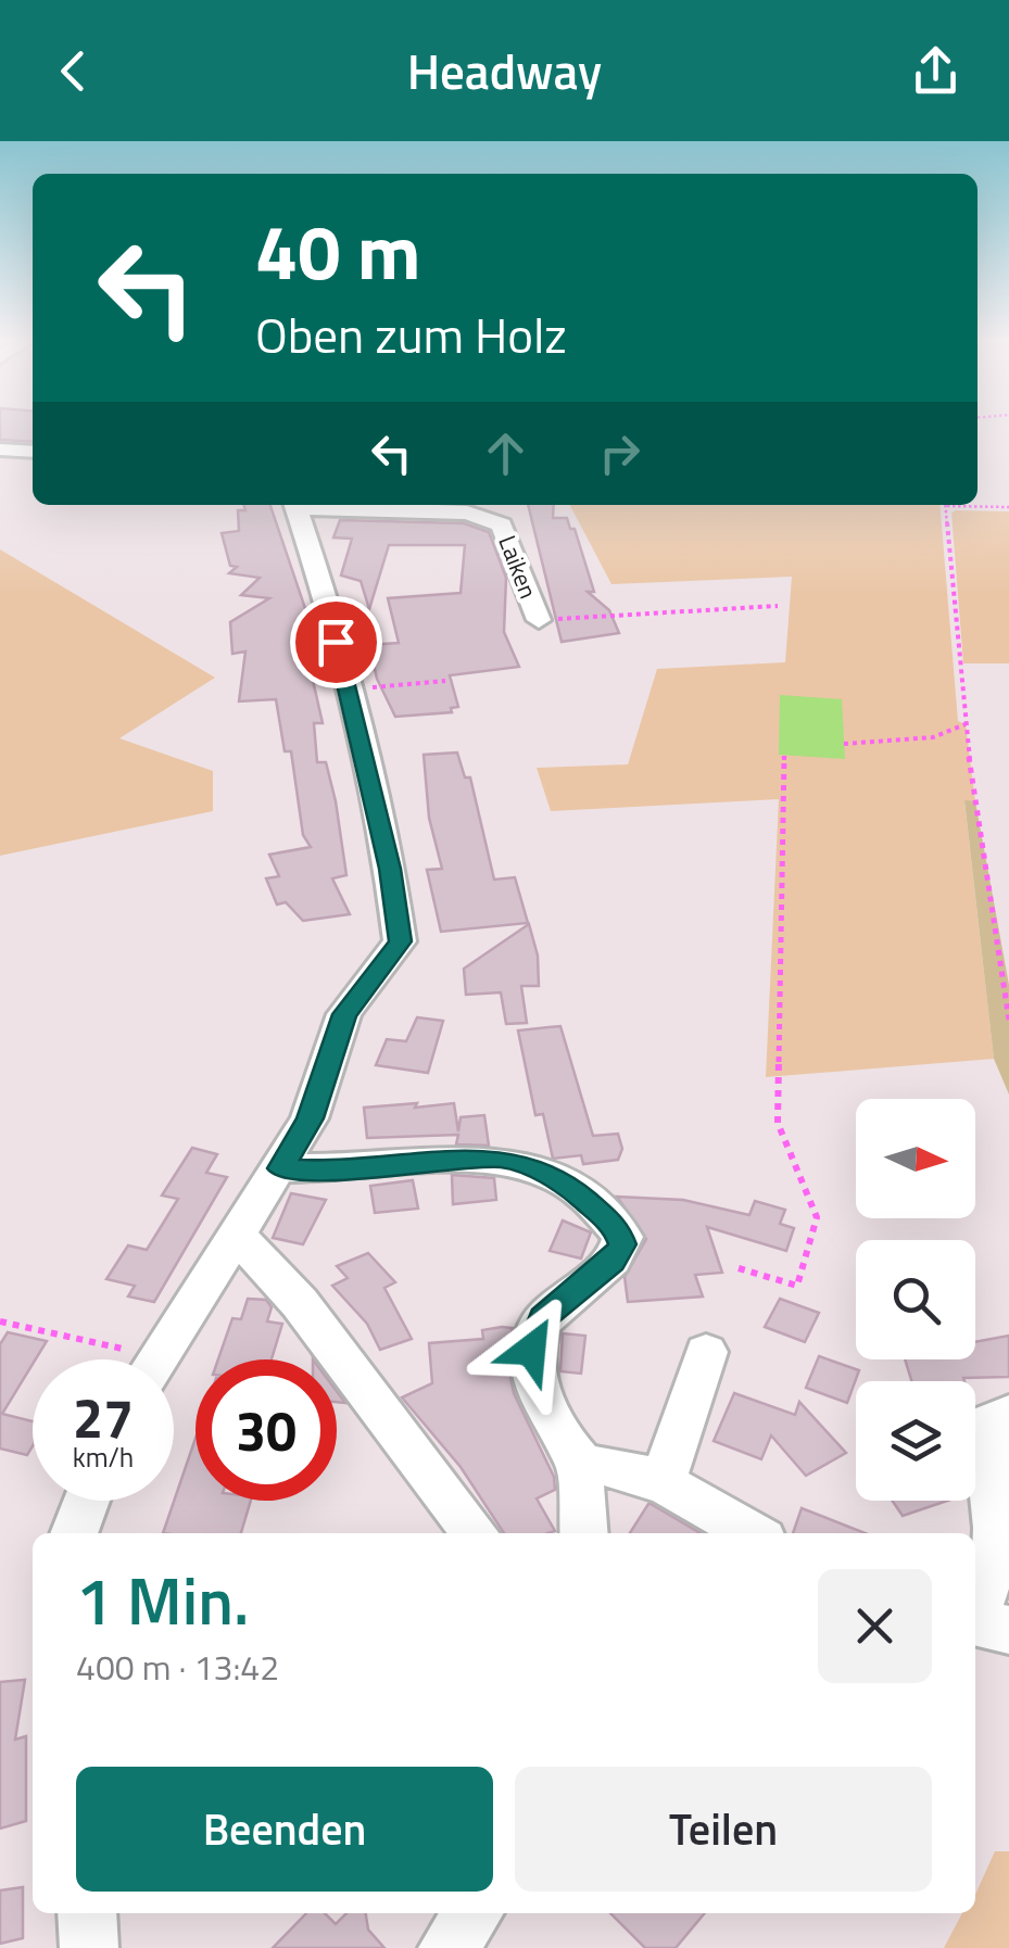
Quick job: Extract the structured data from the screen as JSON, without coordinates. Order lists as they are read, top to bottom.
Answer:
{
  "streets": {
    "street": ["Laiken"]
  },
  "north": "right",
  "page": {
    "header": "Headway",
    "turn": ["40 m", "Oben zum Holz"],
    "speed": "27 km/h",
    "limit": "30",
    "heading": ["1 Min.", "400 m · 13:42"],
    "buttons": ["Beenden", "Teilen"]
  }
}
